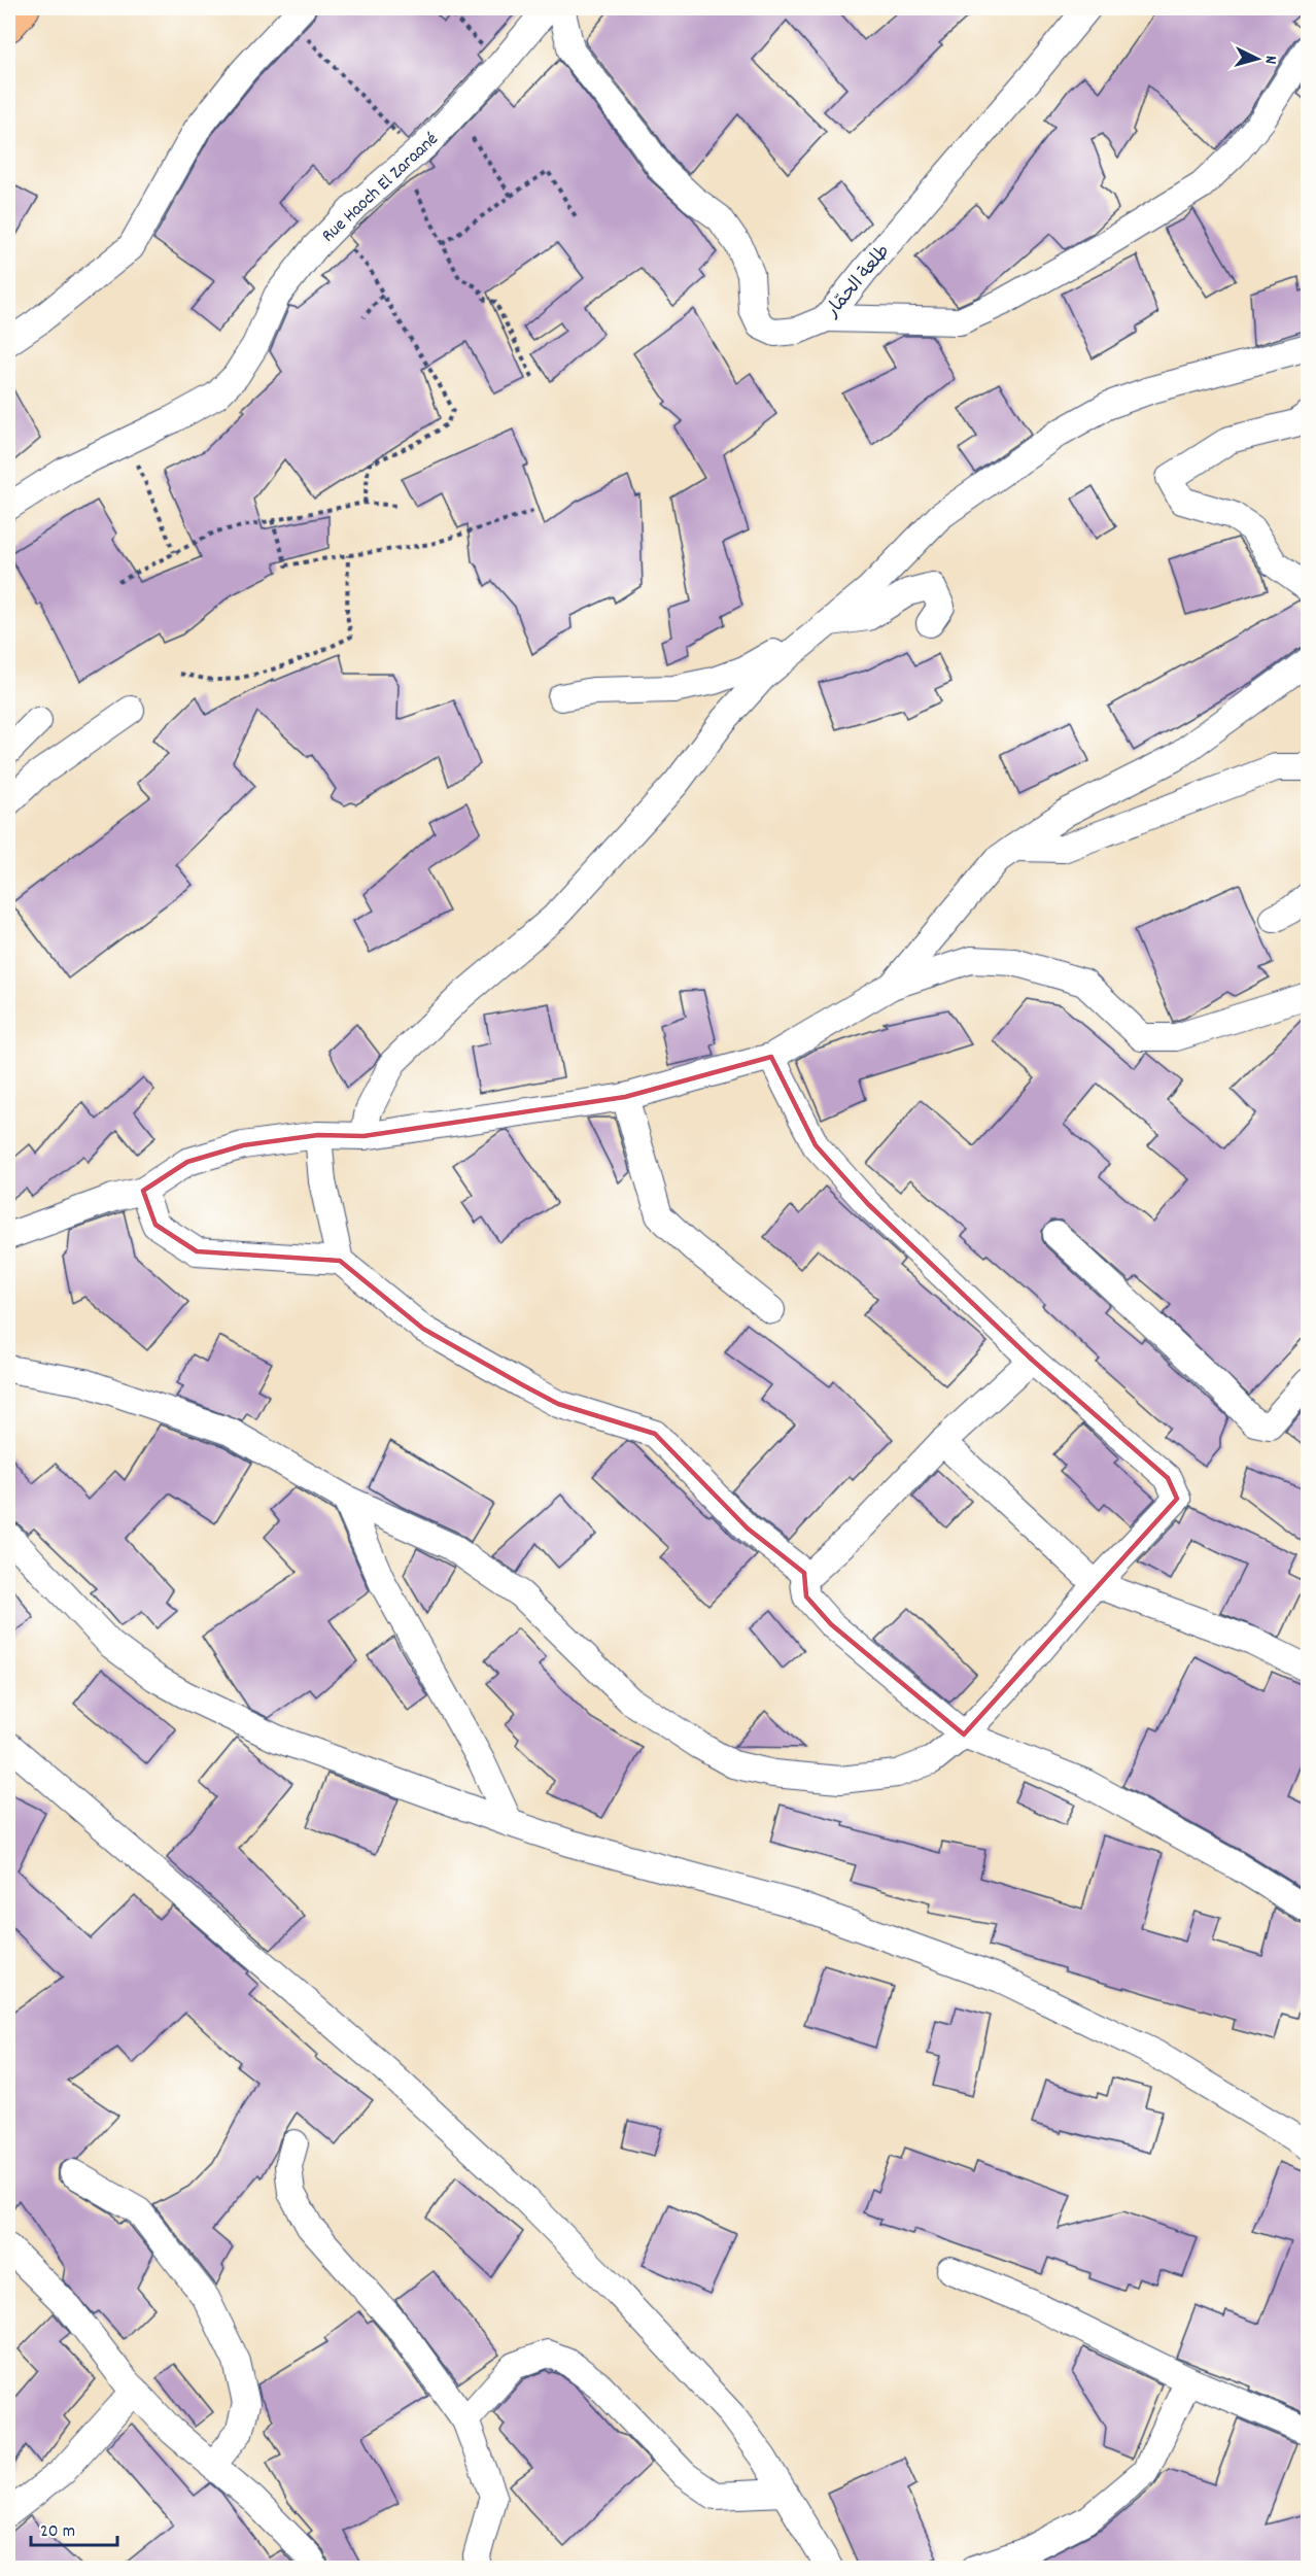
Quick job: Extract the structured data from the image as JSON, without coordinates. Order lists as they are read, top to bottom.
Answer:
{
  "streets": {
    "street": ["Rue Haoch El Zaraané", "طلعة الحمّار"]
  },
  "scale_bar": "20 m",
  "north": "right"
}
